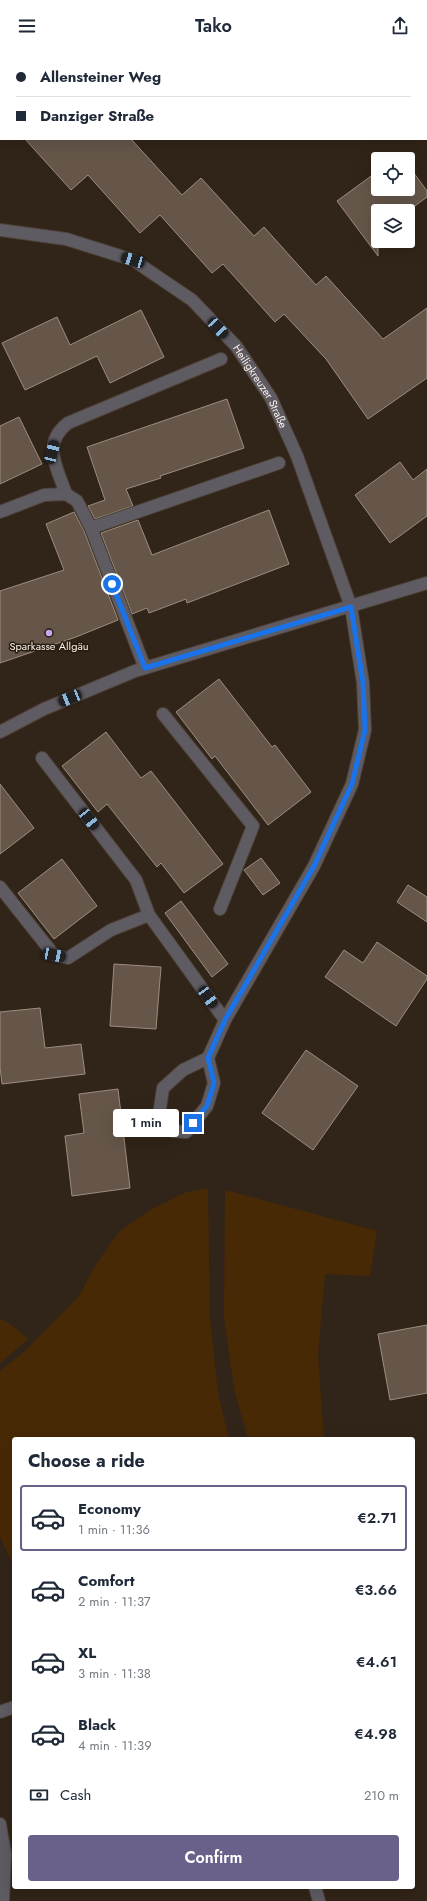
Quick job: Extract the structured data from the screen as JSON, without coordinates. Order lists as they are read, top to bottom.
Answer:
{
  "streets": {
    "street": ["Heiligkreuzer Straße"]
  },
  "places": ["Sparkasse Allgäu"],
  "page": {
    "header": "Tako",
    "banner": ["Allensteiner Weg", "Danziger Straße"],
    "bubble": "1 min",
    "heading": "Choose a ride",
    "list": [
      {
        "name": "Economy",
        "note": "1 min · 11:36",
        "value": "€2.71"
      },
      {
        "name": "Comfort",
        "note": "2 min · 11:37",
        "value": "€3.66"
      },
      {
        "name": "XL",
        "note": "3 min · 11:38",
        "value": "€4.61"
      },
      {
        "name": "Black",
        "note": "4 min · 11:39",
        "value": "€4.98"
      }
    ],
    "pay": ["Cash", "210 m"],
    "buttons": "Confirm"
  }
}
